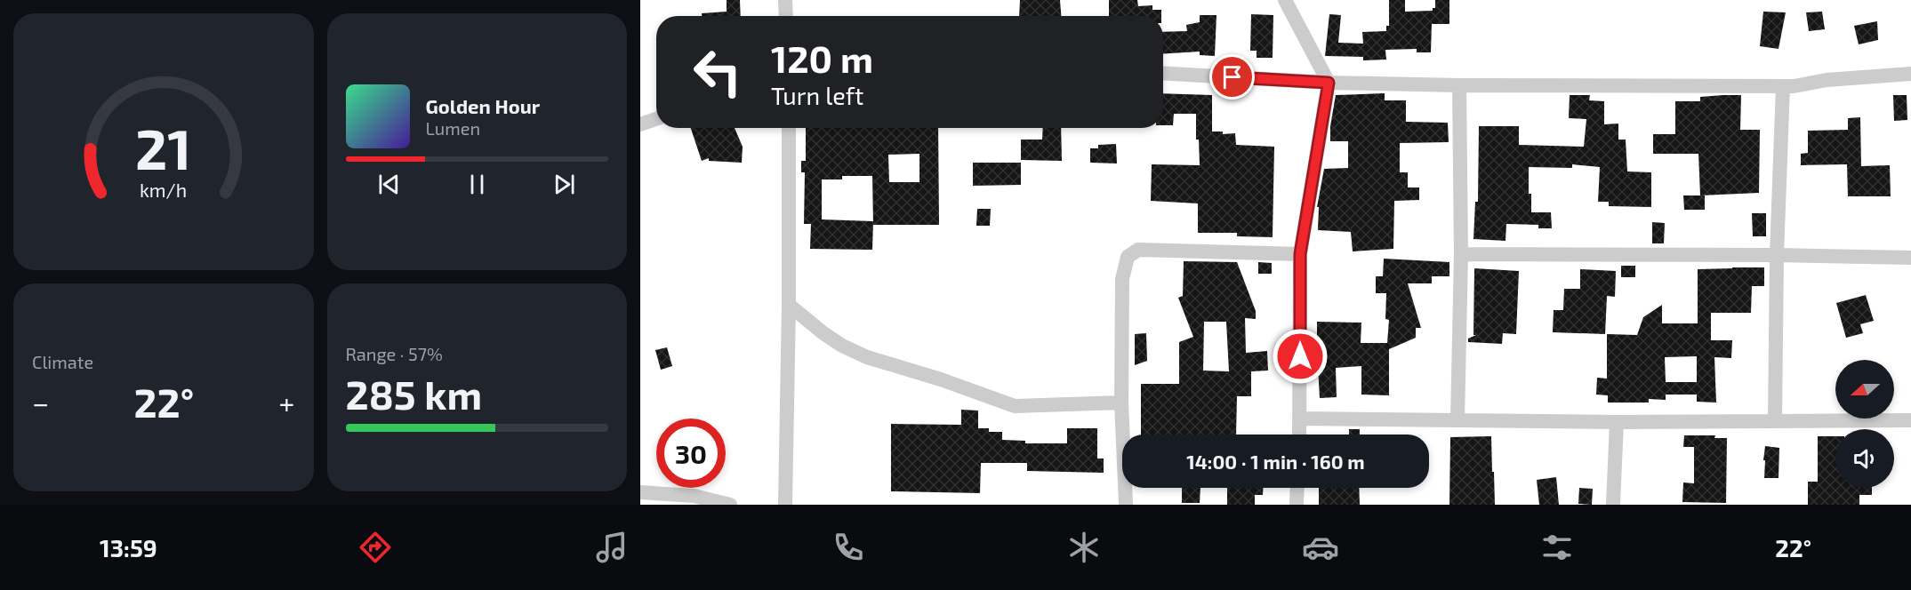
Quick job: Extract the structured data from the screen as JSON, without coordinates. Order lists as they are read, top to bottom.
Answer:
{
  "north": "left",
  "page": {
    "turn": ["120 m", "Turn left"],
    "song": ["Golden Hour", "Lumen"],
    "tile": [
      "Climate",
      ["Range · 57%", "285 km"]
    ],
    "heat": ["−", "22°", "+"],
    "limit": "30",
    "trip": "14:00 · 1 min · 160 m",
    "tabs": ["13:59", "22°"],
    "gauge": ["21", "km/h"]
  }
}
